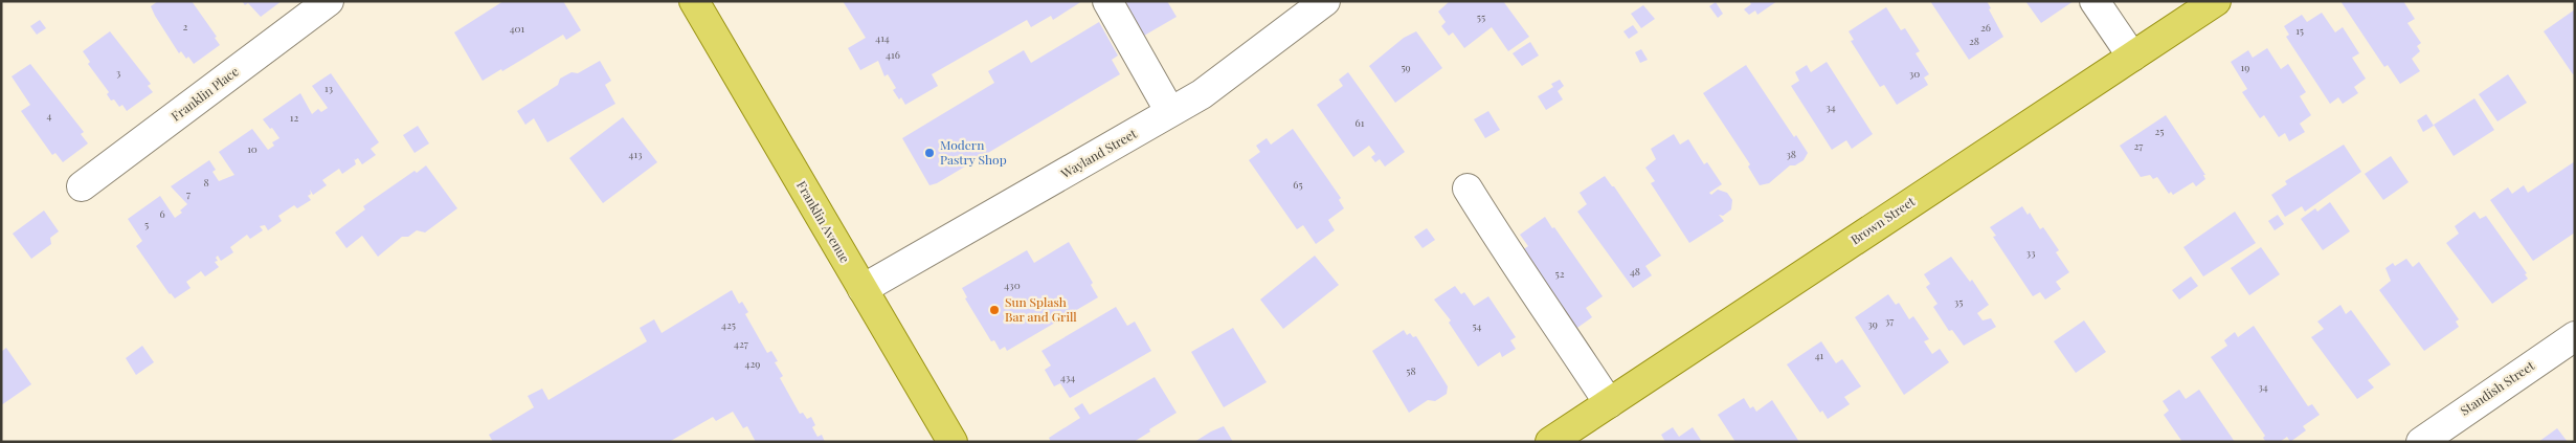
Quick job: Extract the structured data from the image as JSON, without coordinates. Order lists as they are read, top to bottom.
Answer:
{
  "streets": {
    "main road": ["Brown Street", "Franklin Avenue"],
    "street": ["Franklin Place", "Wayland Street", "Standish Street"]
  },
  "crossings": [
    ["Wayland Street", "Franklin Avenue"]
  ],
  "places": ["Modern Pastry Shop", "Sun Splash Bar and Grill"],
  "house_numbers": [
    "55",
    "2",
    "26",
    "401",
    "15",
    "414",
    "28",
    "416",
    "59",
    "19",
    "3",
    "30",
    "13",
    "34",
    "4",
    "12",
    "61",
    "25",
    "27",
    "10",
    "413",
    "38",
    "8",
    "65",
    "7",
    "6",
    "5",
    "33",
    "48",
    "52",
    "430",
    "35",
    "37",
    "39",
    "425",
    "54",
    "427",
    "41",
    "429",
    "58",
    "434",
    "34"
  ]
}
